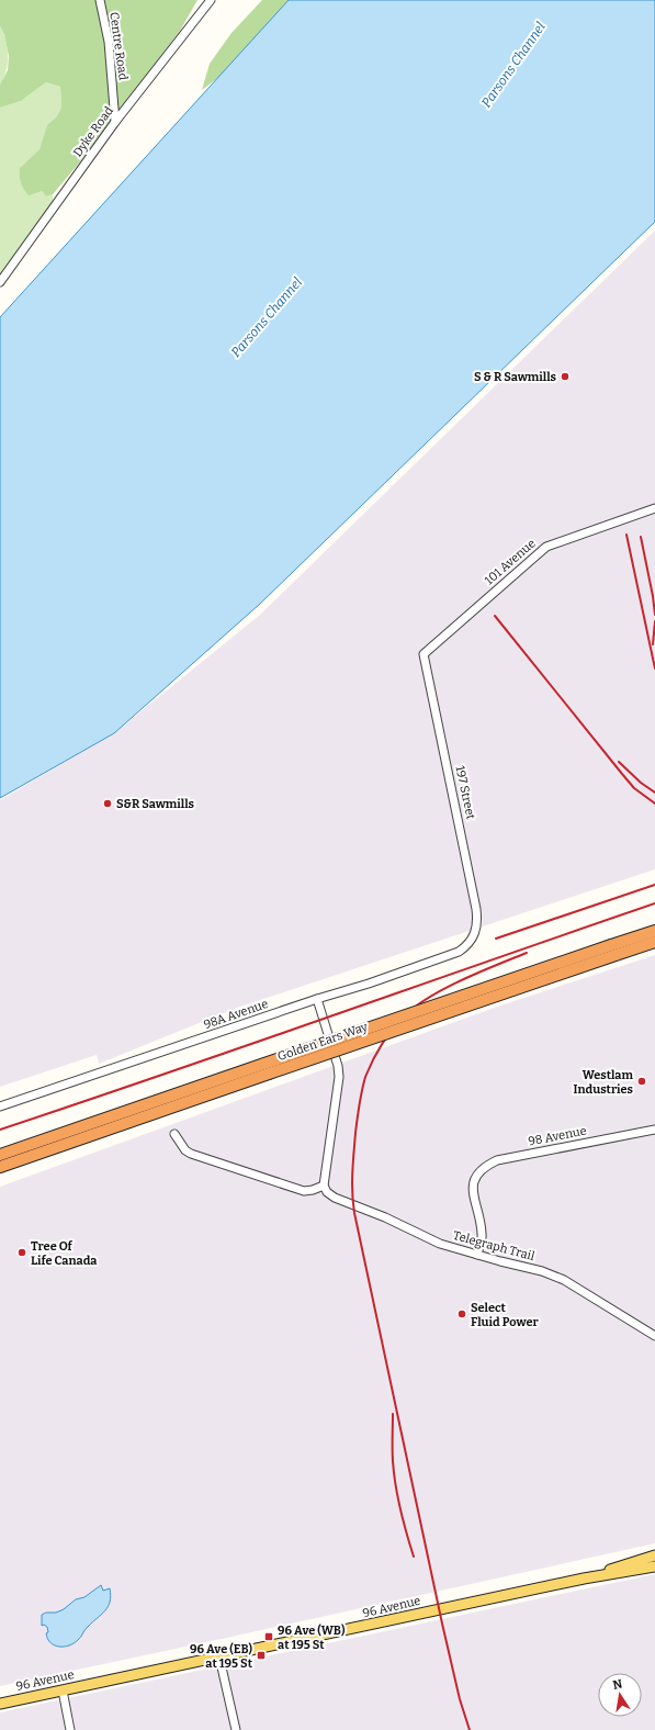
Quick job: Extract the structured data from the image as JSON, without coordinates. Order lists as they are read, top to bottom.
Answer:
{
  "streets": {
    "highway": ["Golden Ears Way"],
    "main road": ["96 Avenue"],
    "street": [
      "Centre Road",
      "Dyke Road",
      "101 Avenue",
      "197 Street",
      "98A Avenue",
      "98 Avenue",
      "Telegraph Trail"
    ]
  },
  "crossings": [
    ["Centre Road", "Dyke Road"],
    ["101 Avenue", "197 Street"],
    ["197 Street", "98A Avenue"],
    ["98 Avenue", "Telegraph Trail"]
  ],
  "water": ["Parsons Channel"],
  "places": {
    "other": [
      "S & R Sawmills",
      "S&R Sawmills",
      "Westlam Industries",
      "Tree Of Life Canada",
      "Select Fluid Power"
    ],
    "transit": ["96 Ave (WB) at 195 St", "96 Ave (EB) at 195 St"]
  },
  "north": "top"
}
